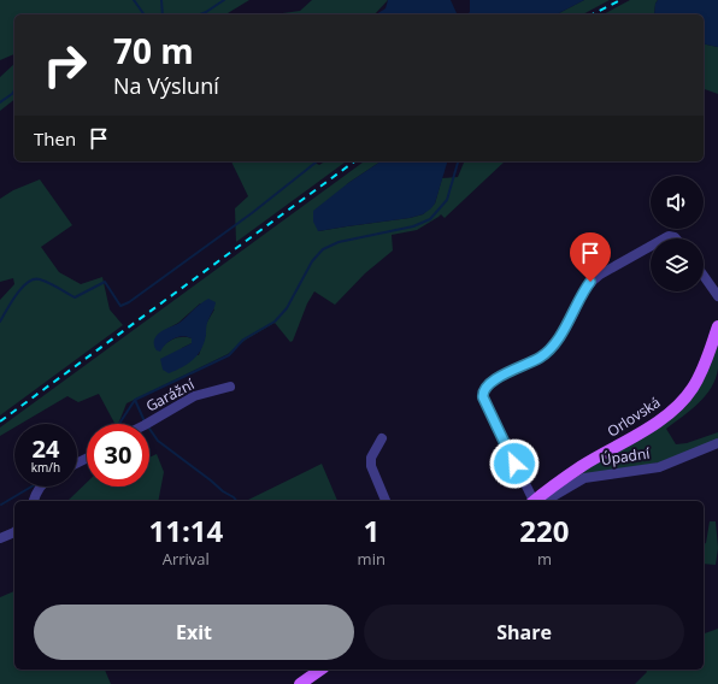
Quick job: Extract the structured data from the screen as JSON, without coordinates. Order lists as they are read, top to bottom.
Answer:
{
  "streets": {
    "main road": ["Orlovská"],
    "street": ["Garážní", "Úpadní"]
  },
  "page": {
    "turn": ["70 m", "Na Výsluní"],
    "then": "Then",
    "speed": "24 km/h",
    "limit": "30",
    "eta": [
      "11:14",
      "Arrival",
      "1",
      "min",
      "220",
      "m"
    ],
    "buttons": ["Exit", "Share"]
  }
}
